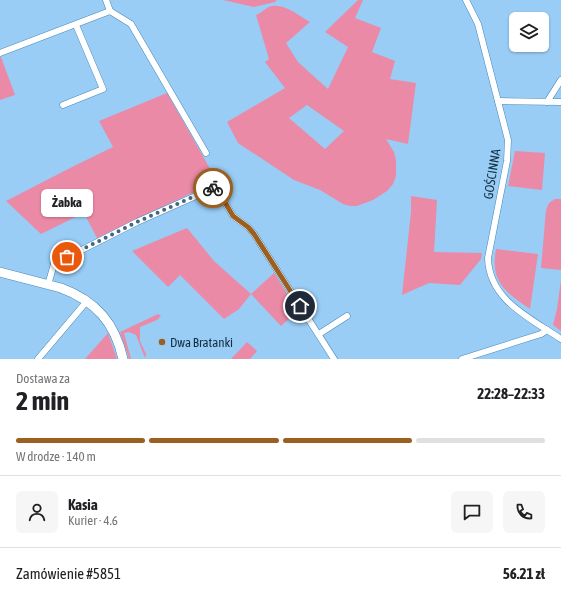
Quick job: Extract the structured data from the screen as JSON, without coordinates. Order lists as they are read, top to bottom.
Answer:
{
  "streets": {
    "street": ["GOŚCINNA"]
  },
  "places": ["Żabka", "Dwa Bratanki"],
  "page": {
    "bubble": "Żabka",
    "heading": ["2 min", "Dostawa za", "22:28–22:33"],
    "panel": [
      "Kasia",
      "Kurier · 4.6",
      "Zamówienie #5851",
      "56.21 zł"
    ],
    "bar": "W drodze · 140 m"
  }
}
